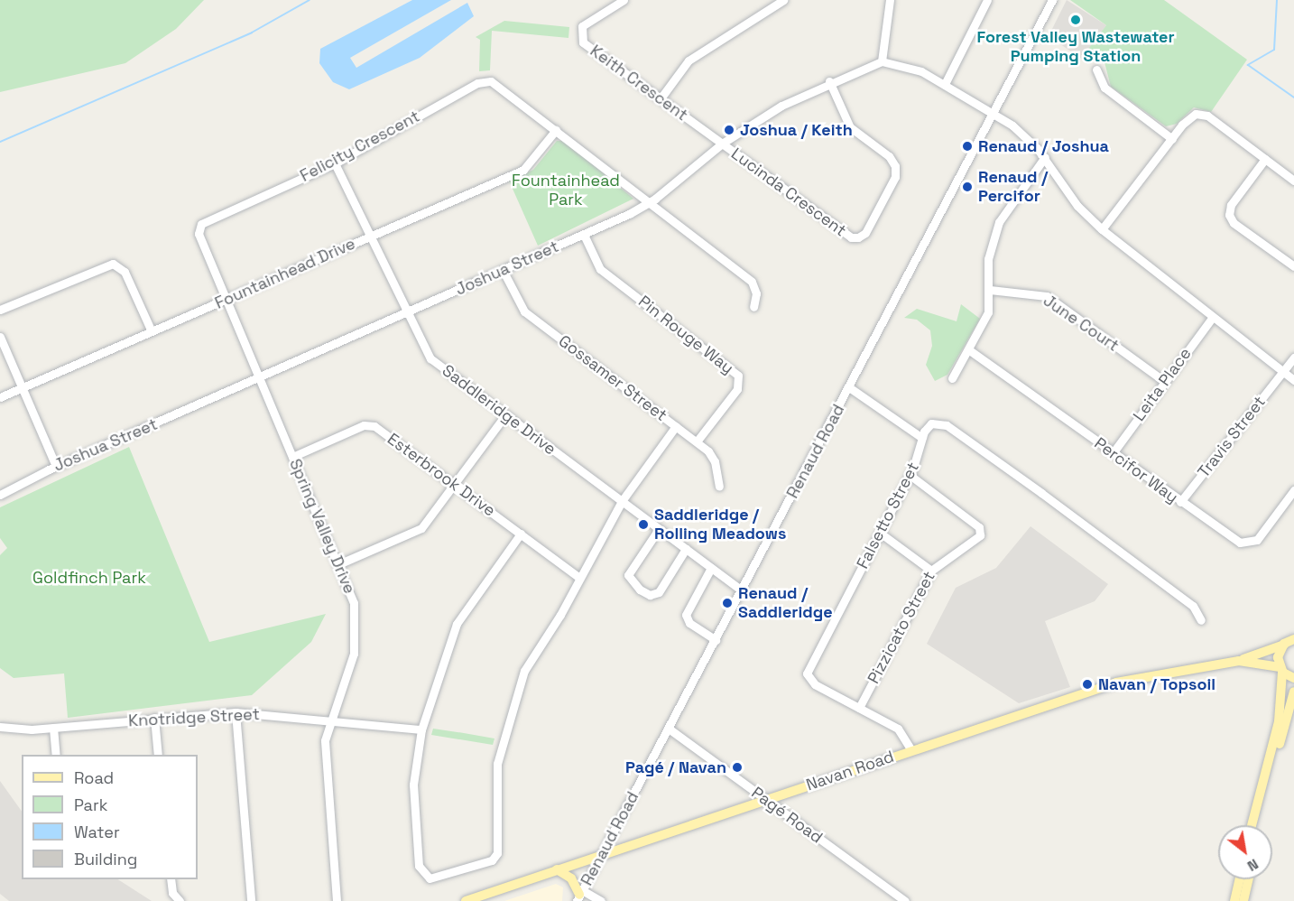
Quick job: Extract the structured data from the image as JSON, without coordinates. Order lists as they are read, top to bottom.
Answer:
{
  "streets": {
    "main road": ["Navan Road"],
    "street": [
      "Keith Crescent",
      "Felicity Crescent",
      "Lucinda Crescent",
      "Joshua Street",
      "Fountainhead Drive",
      "June Court",
      "Pin Rouge Way",
      "Gossamer Street",
      "Leita Place",
      "Saddleridge Drive",
      "Travis Street",
      "Renaud Road",
      "Percifor Way",
      "Esterbrook Drive",
      "Falsetto Street",
      "Spring Valley Drive",
      "Pizzicato Street",
      "Knotridge Street",
      "Pagé Road"
    ]
  },
  "crossings": [
    ["Keith Crescent", "Lucinda Crescent"],
    ["Keith Crescent", "Joshua Street"],
    ["Felicity Crescent", "Joshua Street"],
    ["Felicity Crescent", "Fountainhead Drive"],
    ["Felicity Crescent", "Saddleridge Drive"],
    ["Felicity Crescent", "Spring Valley Drive"],
    ["Lucinda Crescent", "Joshua Street"],
    ["Joshua Street", "Pin Rouge Way"],
    ["Joshua Street", "Gossamer Street"],
    ["Joshua Street", "Saddleridge Drive"],
    ["Joshua Street", "Spring Valley Drive"],
    ["Fountainhead Drive", "Saddleridge Drive"],
    ["June Court", "Leita Place"],
    ["Pin Rouge Way", "Gossamer Street"],
    ["Leita Place", "Percifor Way"],
    ["Saddleridge Drive", "Renaud Road"],
    ["Travis Street", "Percifor Way"],
    ["Renaud Road", "Navan Road"],
    ["Renaud Road", "Pagé Road"],
    ["Esterbrook Drive", "Spring Valley Drive"],
    ["Falsetto Street", "Pizzicato Street"],
    ["Falsetto Street", "Navan Road"],
    ["Spring Valley Drive", "Knotridge Street"],
    ["Navan Road", "Pagé Road"]
  ],
  "parks": ["Fountainhead Park", "Goldfinch Park"],
  "places": [
    "Forest Valley Wastewater Pumping Station",
    "Joshua / Keith",
    "Renaud / Joshua",
    "Renaud / Percifor",
    "Saddleridge / Rolling Meadows",
    "Renaud / Saddleridge",
    "Navan / Topsoil",
    "Pagé / Navan"
  ],
  "legend": [
    "Road",
    "Park",
    "Water",
    "Building"
  ],
  "north": "bottom right"
}
